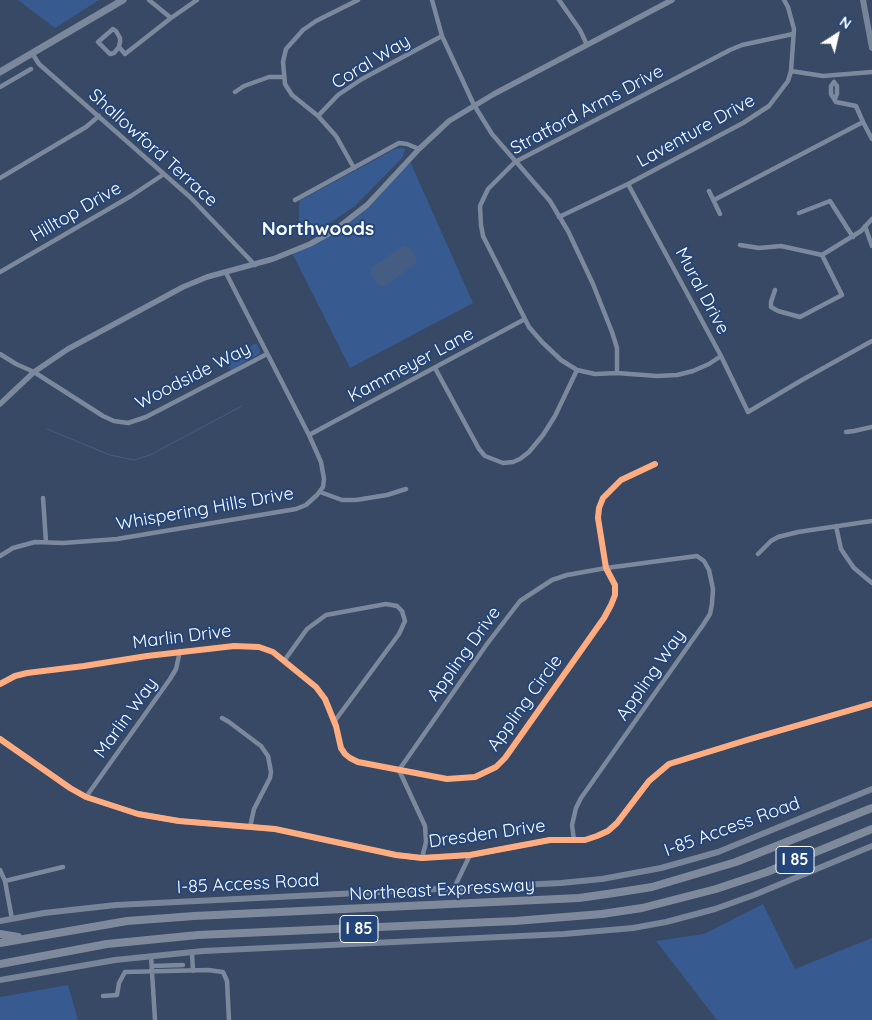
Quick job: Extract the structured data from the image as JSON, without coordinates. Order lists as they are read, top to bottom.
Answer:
{
  "streets": {
    "highway": ["I 85", "Northeast Expressway"],
    "main road": ["I-85 Access Road"],
    "street": [
      "Coral Way",
      "Stratford Arms Drive",
      "Laventure Drive",
      "Shallowford Terrace",
      "Hilltop Drive",
      "Mural Drive",
      "Kammeyer Lane",
      "Woodside Way",
      "Whispering Hills Drive",
      "Marlin Drive",
      "Appling Drive",
      "Appling Way",
      "Appling Circle",
      "Marlin Way",
      "Dresden Drive"
    ]
  },
  "crossings": [
    ["Stratford Arms Drive", "Laventure Drive"],
    ["Stratford Arms Drive", "Mural Drive"],
    ["Stratford Arms Drive", "Kammeyer Lane"],
    ["Laventure Drive", "Mural Drive"],
    ["Shallowford Terrace", "Hilltop Drive"],
    ["Kammeyer Lane", "Whispering Hills Drive"],
    ["Woodside Way", "Whispering Hills Drive"],
    ["Marlin Drive", "Appling Drive"],
    ["Marlin Drive", "Appling Circle"],
    ["Marlin Drive", "Marlin Way"],
    ["Appling Drive", "Appling Way"],
    ["Appling Drive", "Appling Circle"],
    ["Appling Way", "Dresden Drive"],
    ["Marlin Way", "Dresden Drive"]
  ],
  "districts": ["Northwoods"],
  "north": "top right"
}
